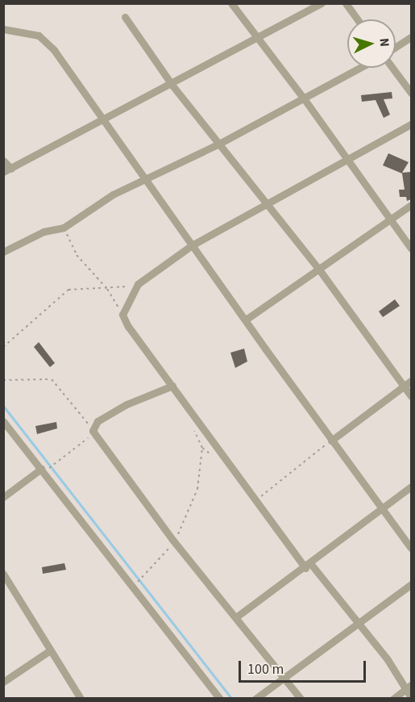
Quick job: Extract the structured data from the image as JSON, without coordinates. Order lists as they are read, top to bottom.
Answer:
{
  "scale_bar": "100 m",
  "north": "right"
}
